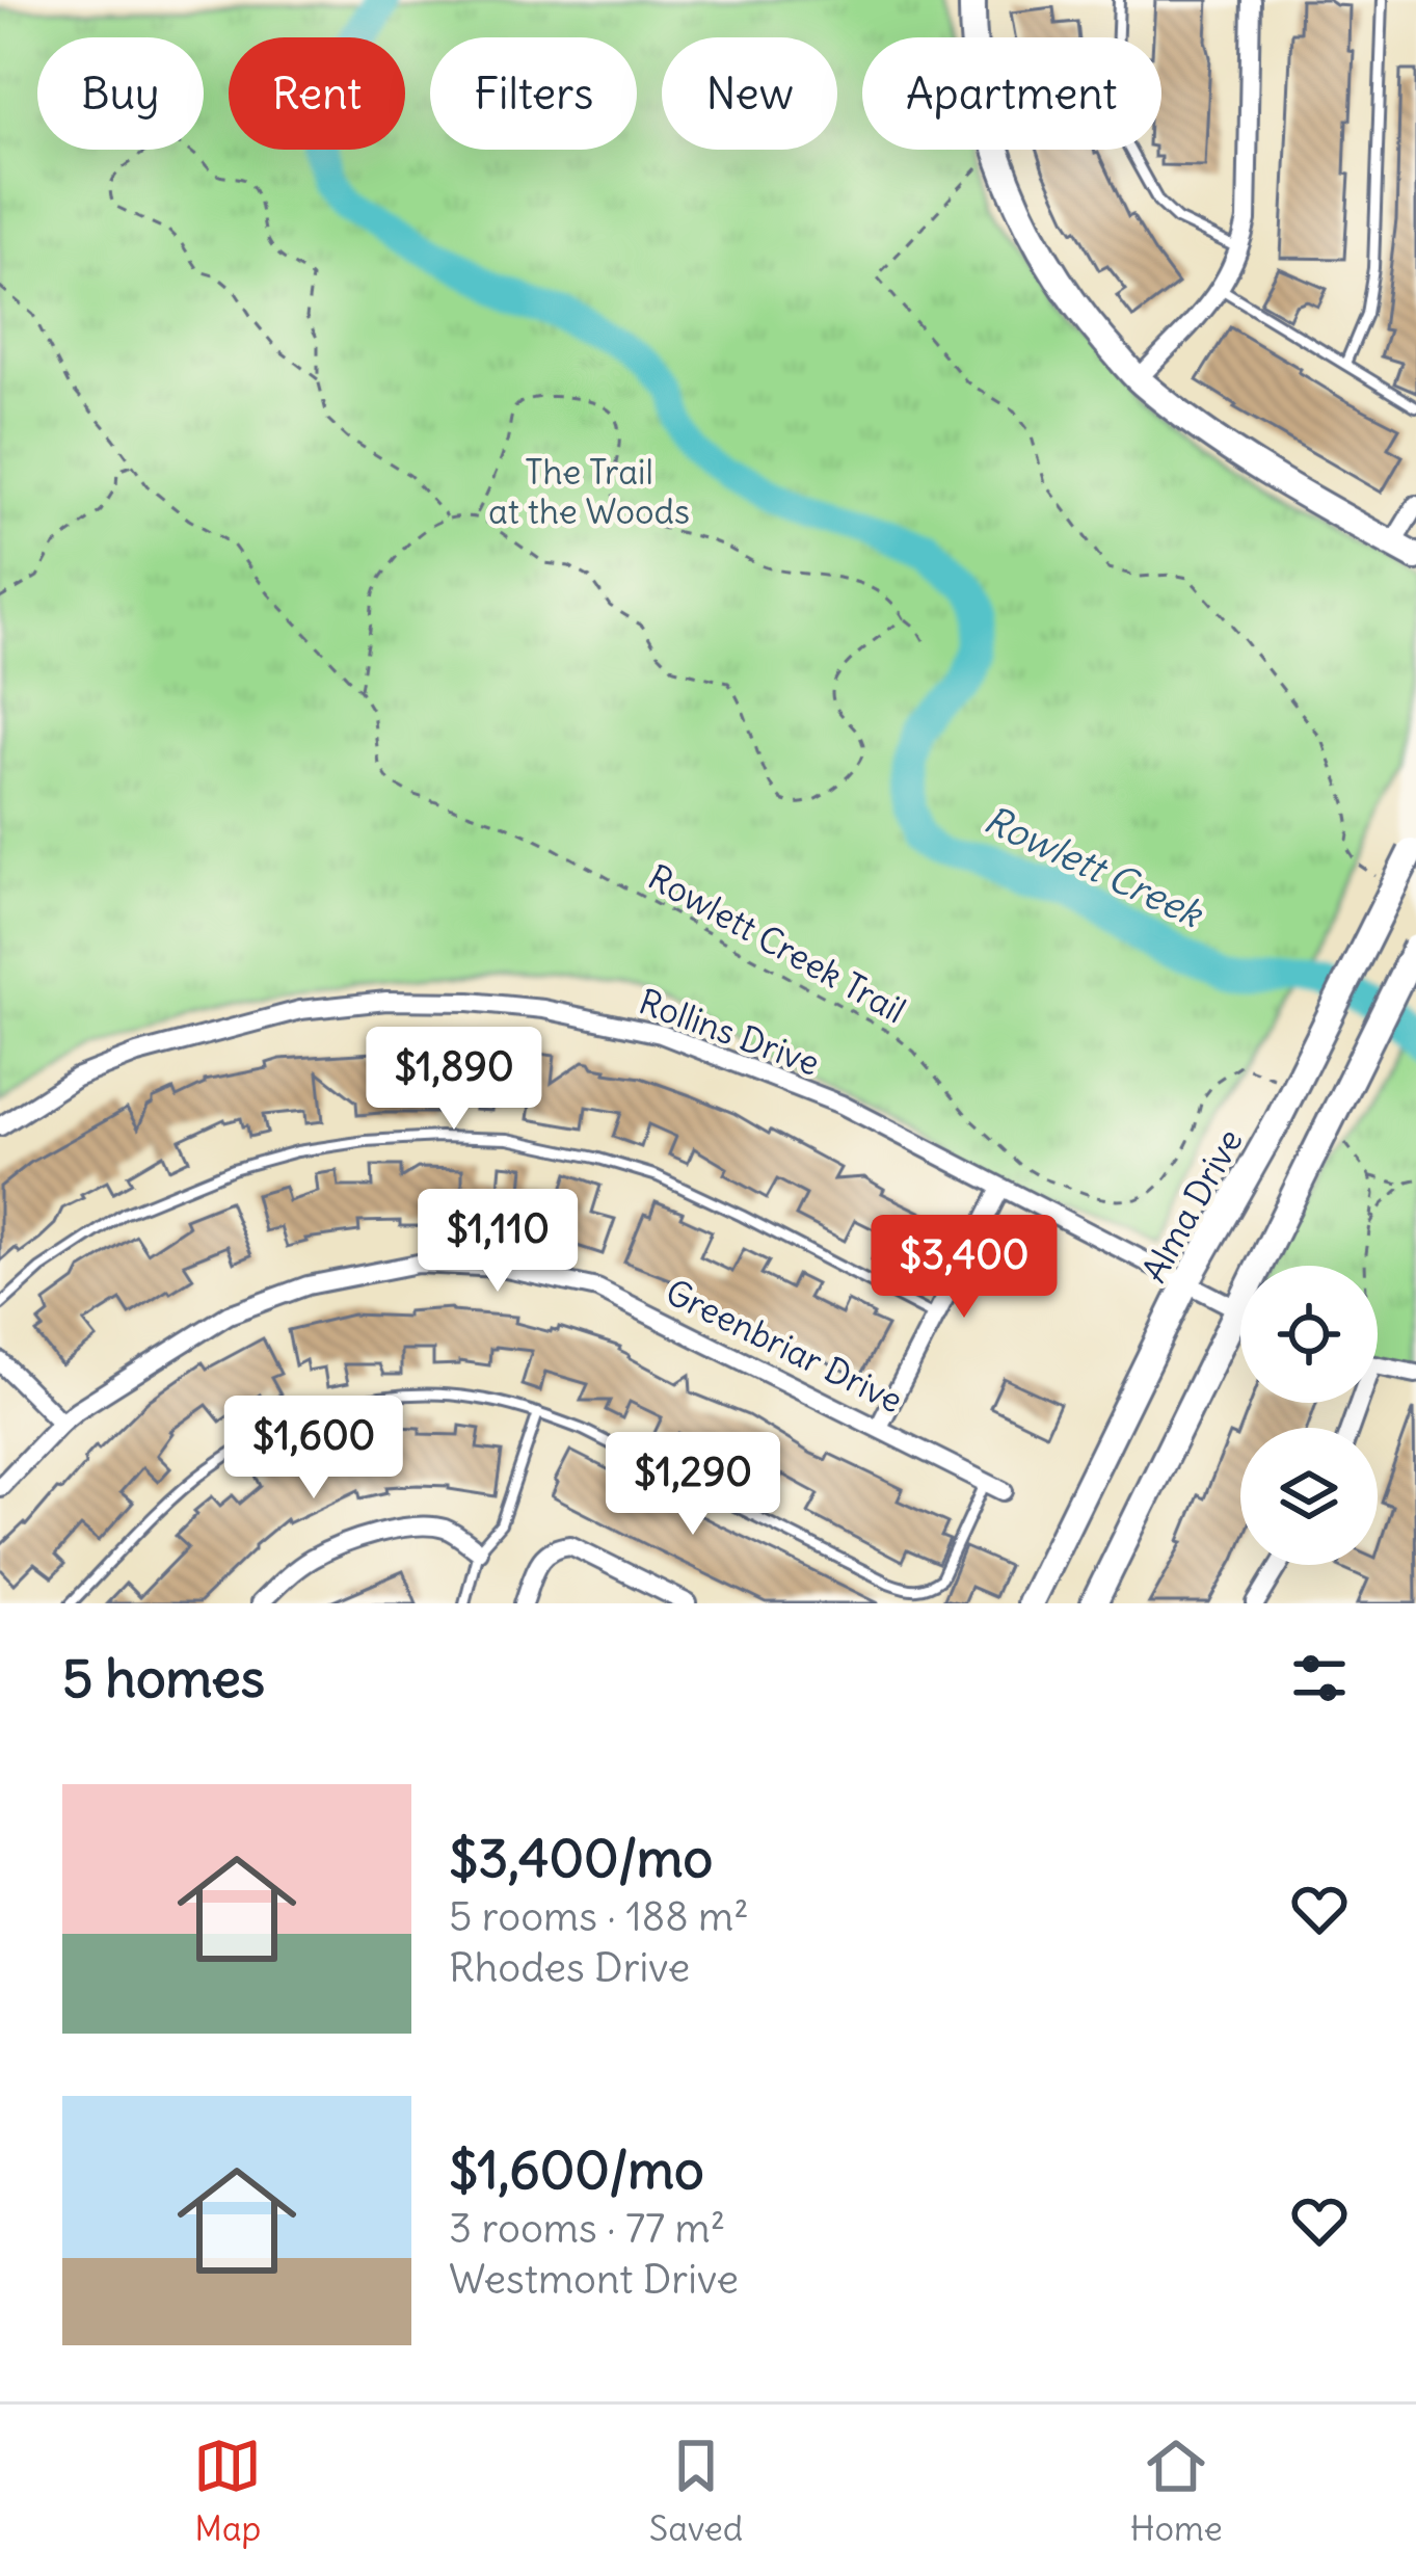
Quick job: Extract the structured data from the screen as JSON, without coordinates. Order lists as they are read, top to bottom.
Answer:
{
  "streets": {
    "main road": ["Alma Drive"],
    "street": ["Rollins Drive", "Greenbriar Drive"],
    "path": ["Rowlett Creek Trail"]
  },
  "crossings": [
    ["Rollins Drive", "Alma Drive"]
  ],
  "water": ["Rowlett Creek"],
  "parks": ["The Trail at the Woods"],
  "page": {
    "chip": [
      "Buy",
      "Rent",
      "Filters",
      "New",
      "Apartment"
    ],
    "price": [
      "$1,890",
      "$1,110",
      "$3,400",
      "$1,600",
      "$1,290"
    ],
    "heading": "5 homes",
    "list": [
      {
        "name": "$3,400/mo",
        "note": "5 rooms · 188 m² · Rhodes Drive"
      },
      {
        "name": "$1,600/mo",
        "note": "3 rooms · 77 m² · Westmont Drive"
      }
    ],
    "tabs": ["Map", "Saved", "Home"]
  }
}
